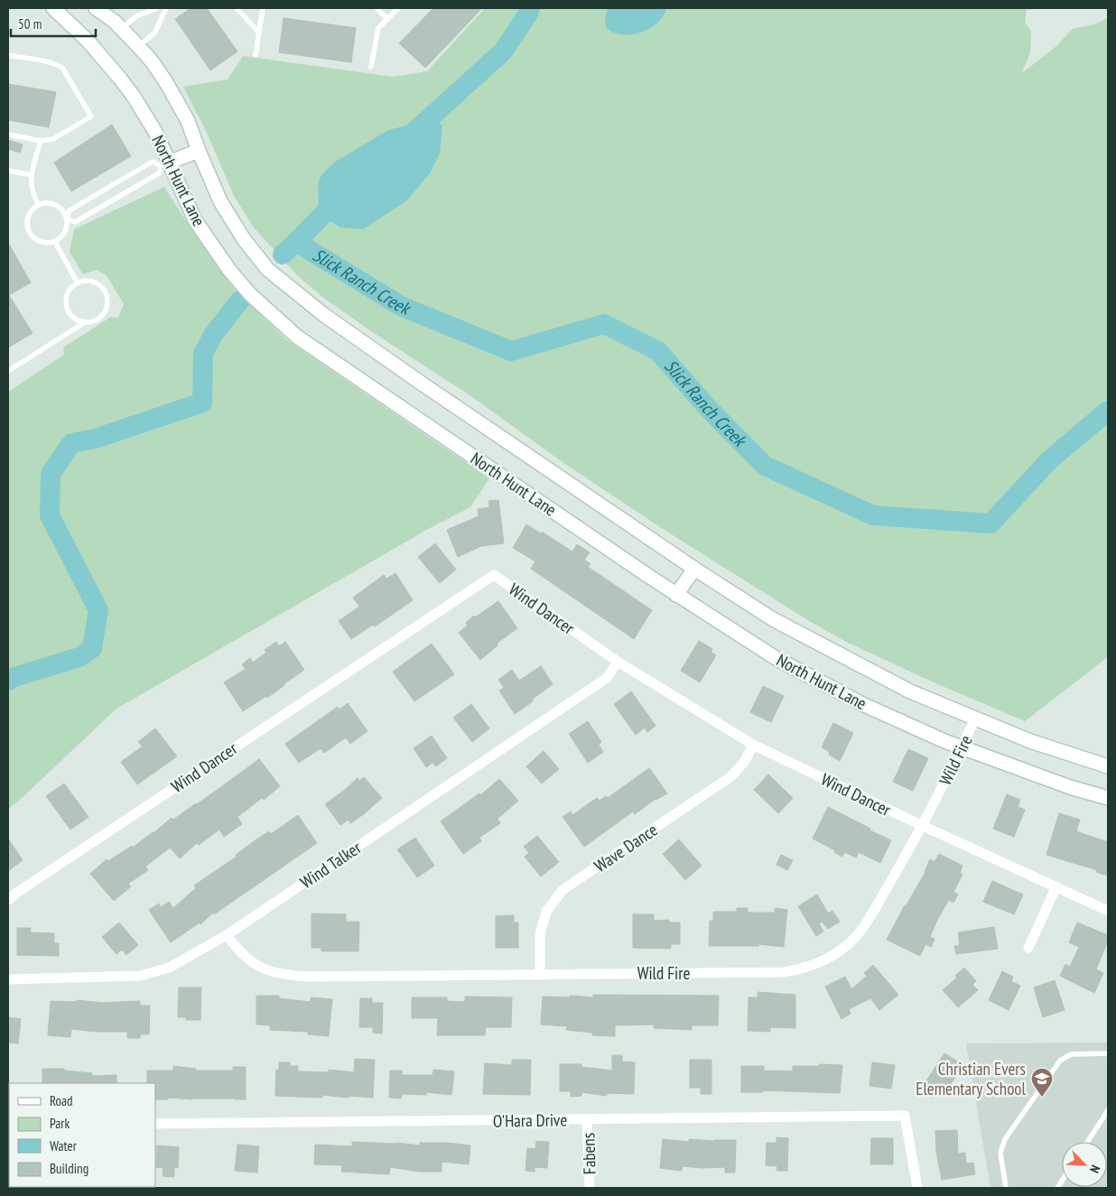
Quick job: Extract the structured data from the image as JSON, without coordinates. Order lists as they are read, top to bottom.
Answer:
{
  "streets": {
    "main road": ["North Hunt Lane"],
    "street": [
      "Wind Dancer",
      "Wild Fire",
      "Wave Dance",
      "Wind Talker",
      "O'Hara Drive",
      "Fabens"
    ]
  },
  "crossings": [
    ["North Hunt Lane", "Wild Fire"],
    ["Wind Dancer", "Wild Fire"],
    ["Wind Dancer", "Wave Dance"],
    ["Wind Dancer", "Wind Talker"],
    ["Wild Fire", "Wave Dance"],
    ["Wild Fire", "Wind Talker"],
    ["O'Hara Drive", "Fabens"]
  ],
  "water": ["Slick Ranch Creek"],
  "places": {
    "school or university": ["Christian Evers Elementary School"]
  },
  "legend": [
    "Road",
    "Park",
    "Water",
    "Building"
  ],
  "scale_bar": "50 m",
  "north": "bottom right"
}
